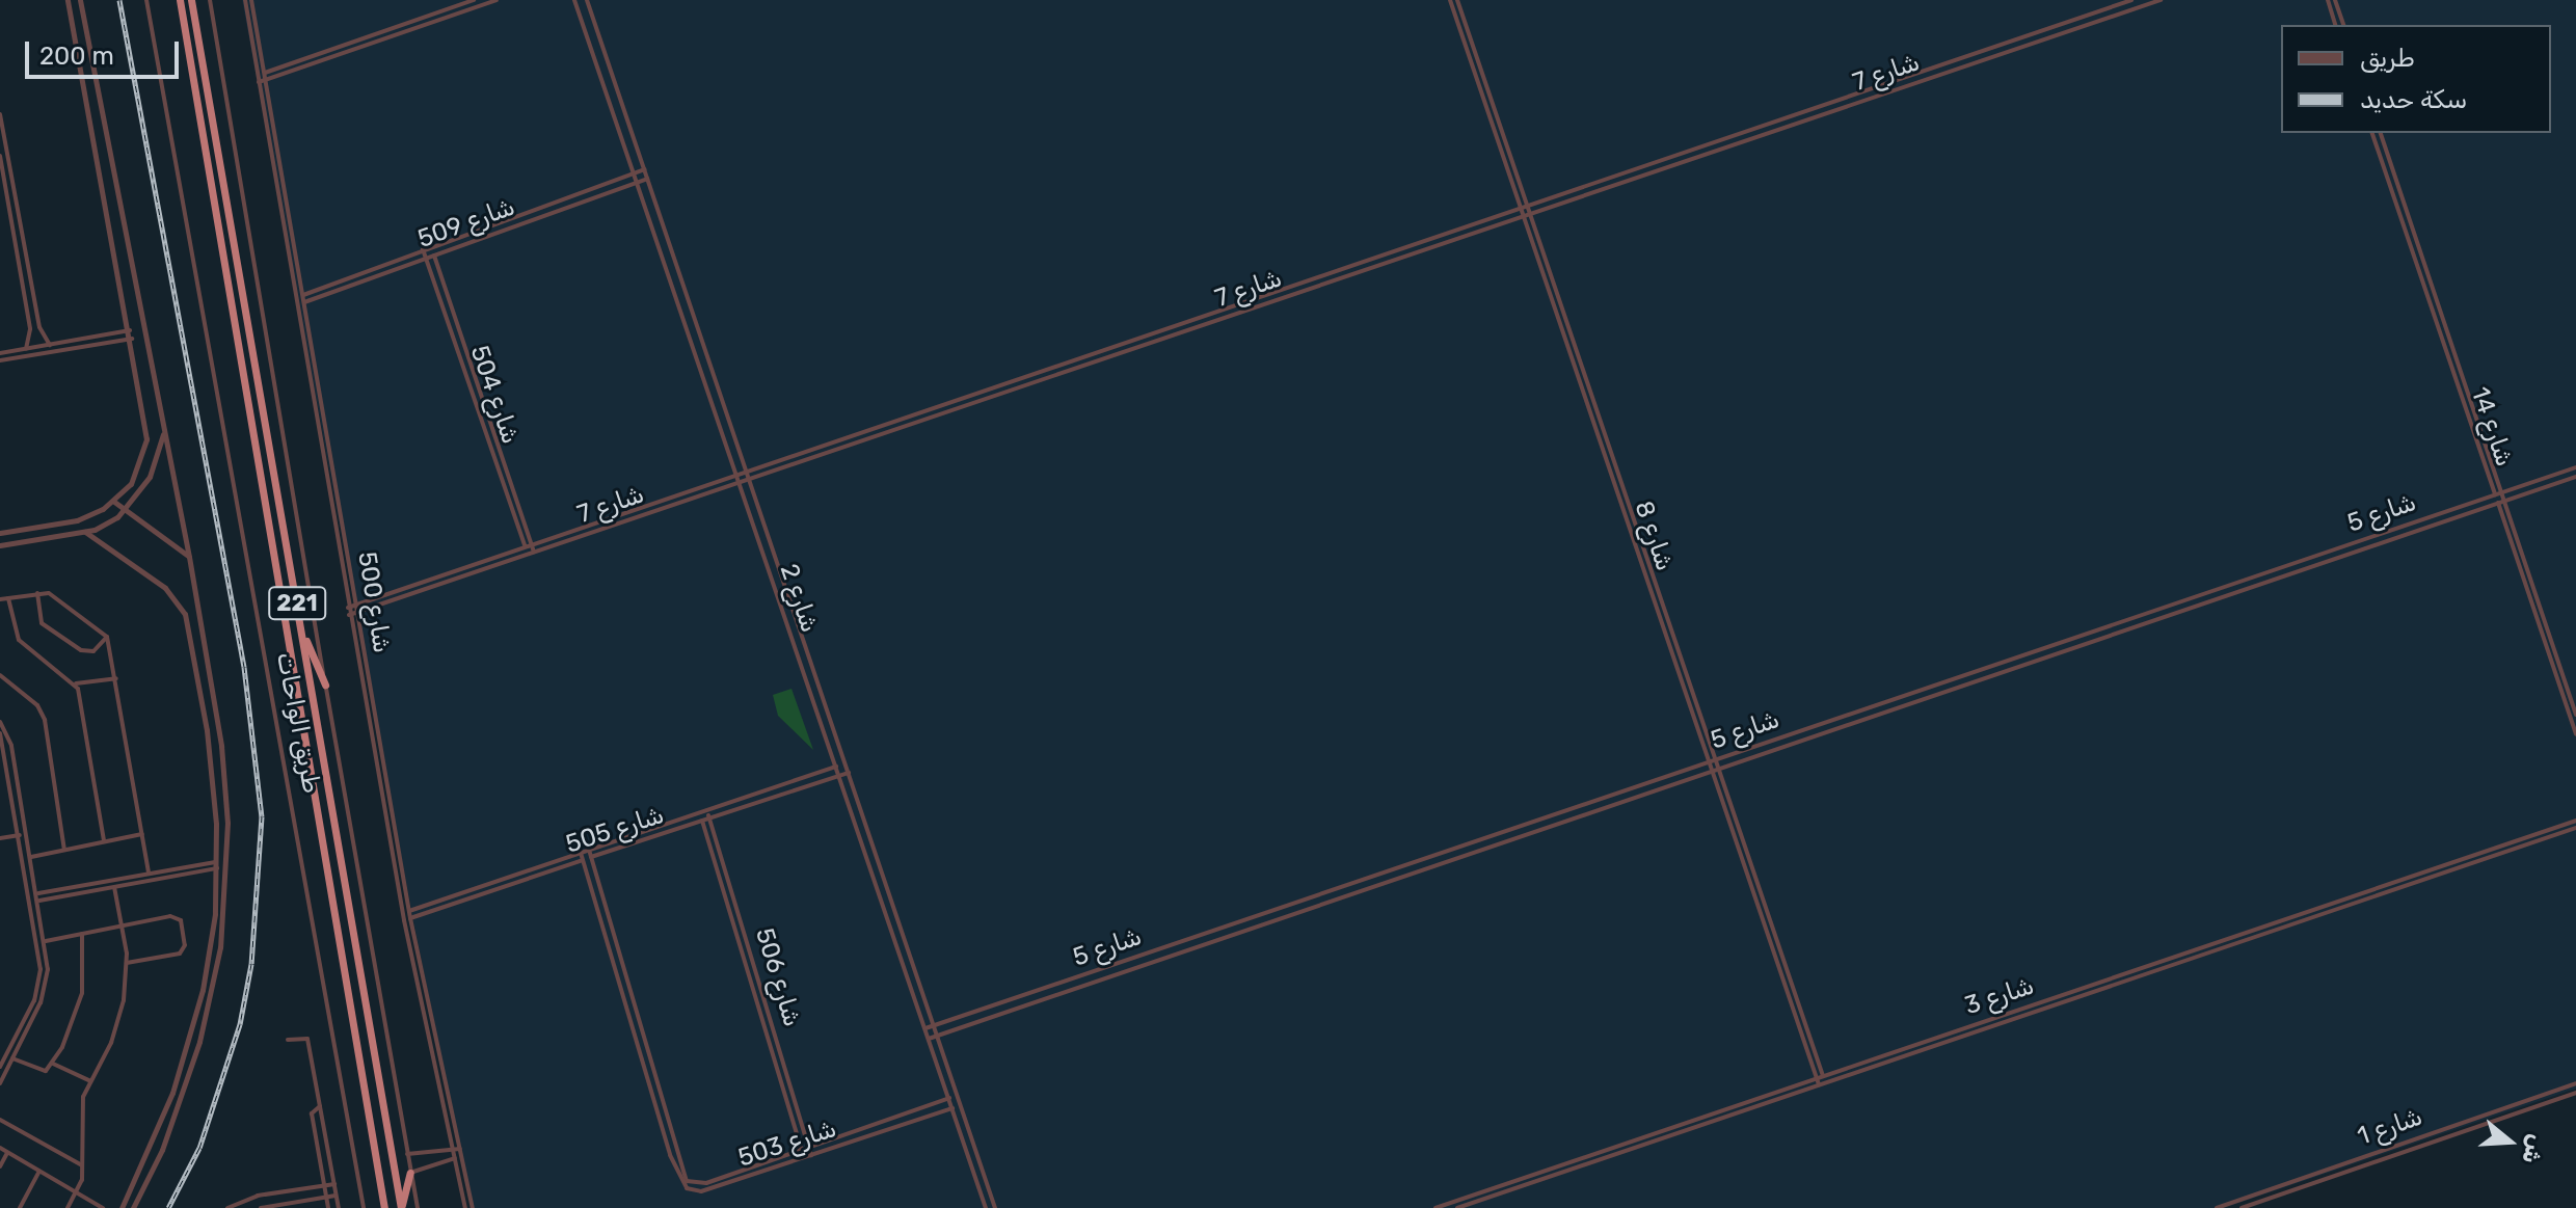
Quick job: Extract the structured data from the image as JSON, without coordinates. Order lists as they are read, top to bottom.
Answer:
{
  "streets": {
    "highway": ["221", "طريق الواحات"],
    "street": [
      "شارع 7",
      "شارع 509",
      "شارع 504",
      "شارع 14",
      "شارع 5",
      "شارع 8",
      "شارع 2",
      "شارع 500",
      "شارع 505",
      "شارع 506",
      "شارع 3",
      "شارع 1",
      "شارع 503"
    ]
  },
  "crossings": [
    ["شارع 7", "شارع 504"],
    ["شارع 7", "شارع 8"],
    ["شارع 7", "شارع 2"],
    ["شارع 7", "شارع 500"],
    ["شارع 509", "شارع 504"],
    ["شارع 509", "شارع 2"],
    ["شارع 509", "شارع 500"],
    ["شارع 14", "شارع 5"],
    ["شارع 5", "شارع 8"],
    ["شارع 5", "شارع 2"],
    ["شارع 8", "شارع 3"],
    ["شارع 2", "شارع 505"],
    ["شارع 2", "شارع 503"],
    ["شارع 500", "شارع 505"],
    ["شارع 505", "شارع 506"],
    ["شارع 506", "شارع 503"]
  ],
  "legend": ["طريق", "سكة حديد"],
  "scale_bar": "200 m",
  "north": "right"
}
